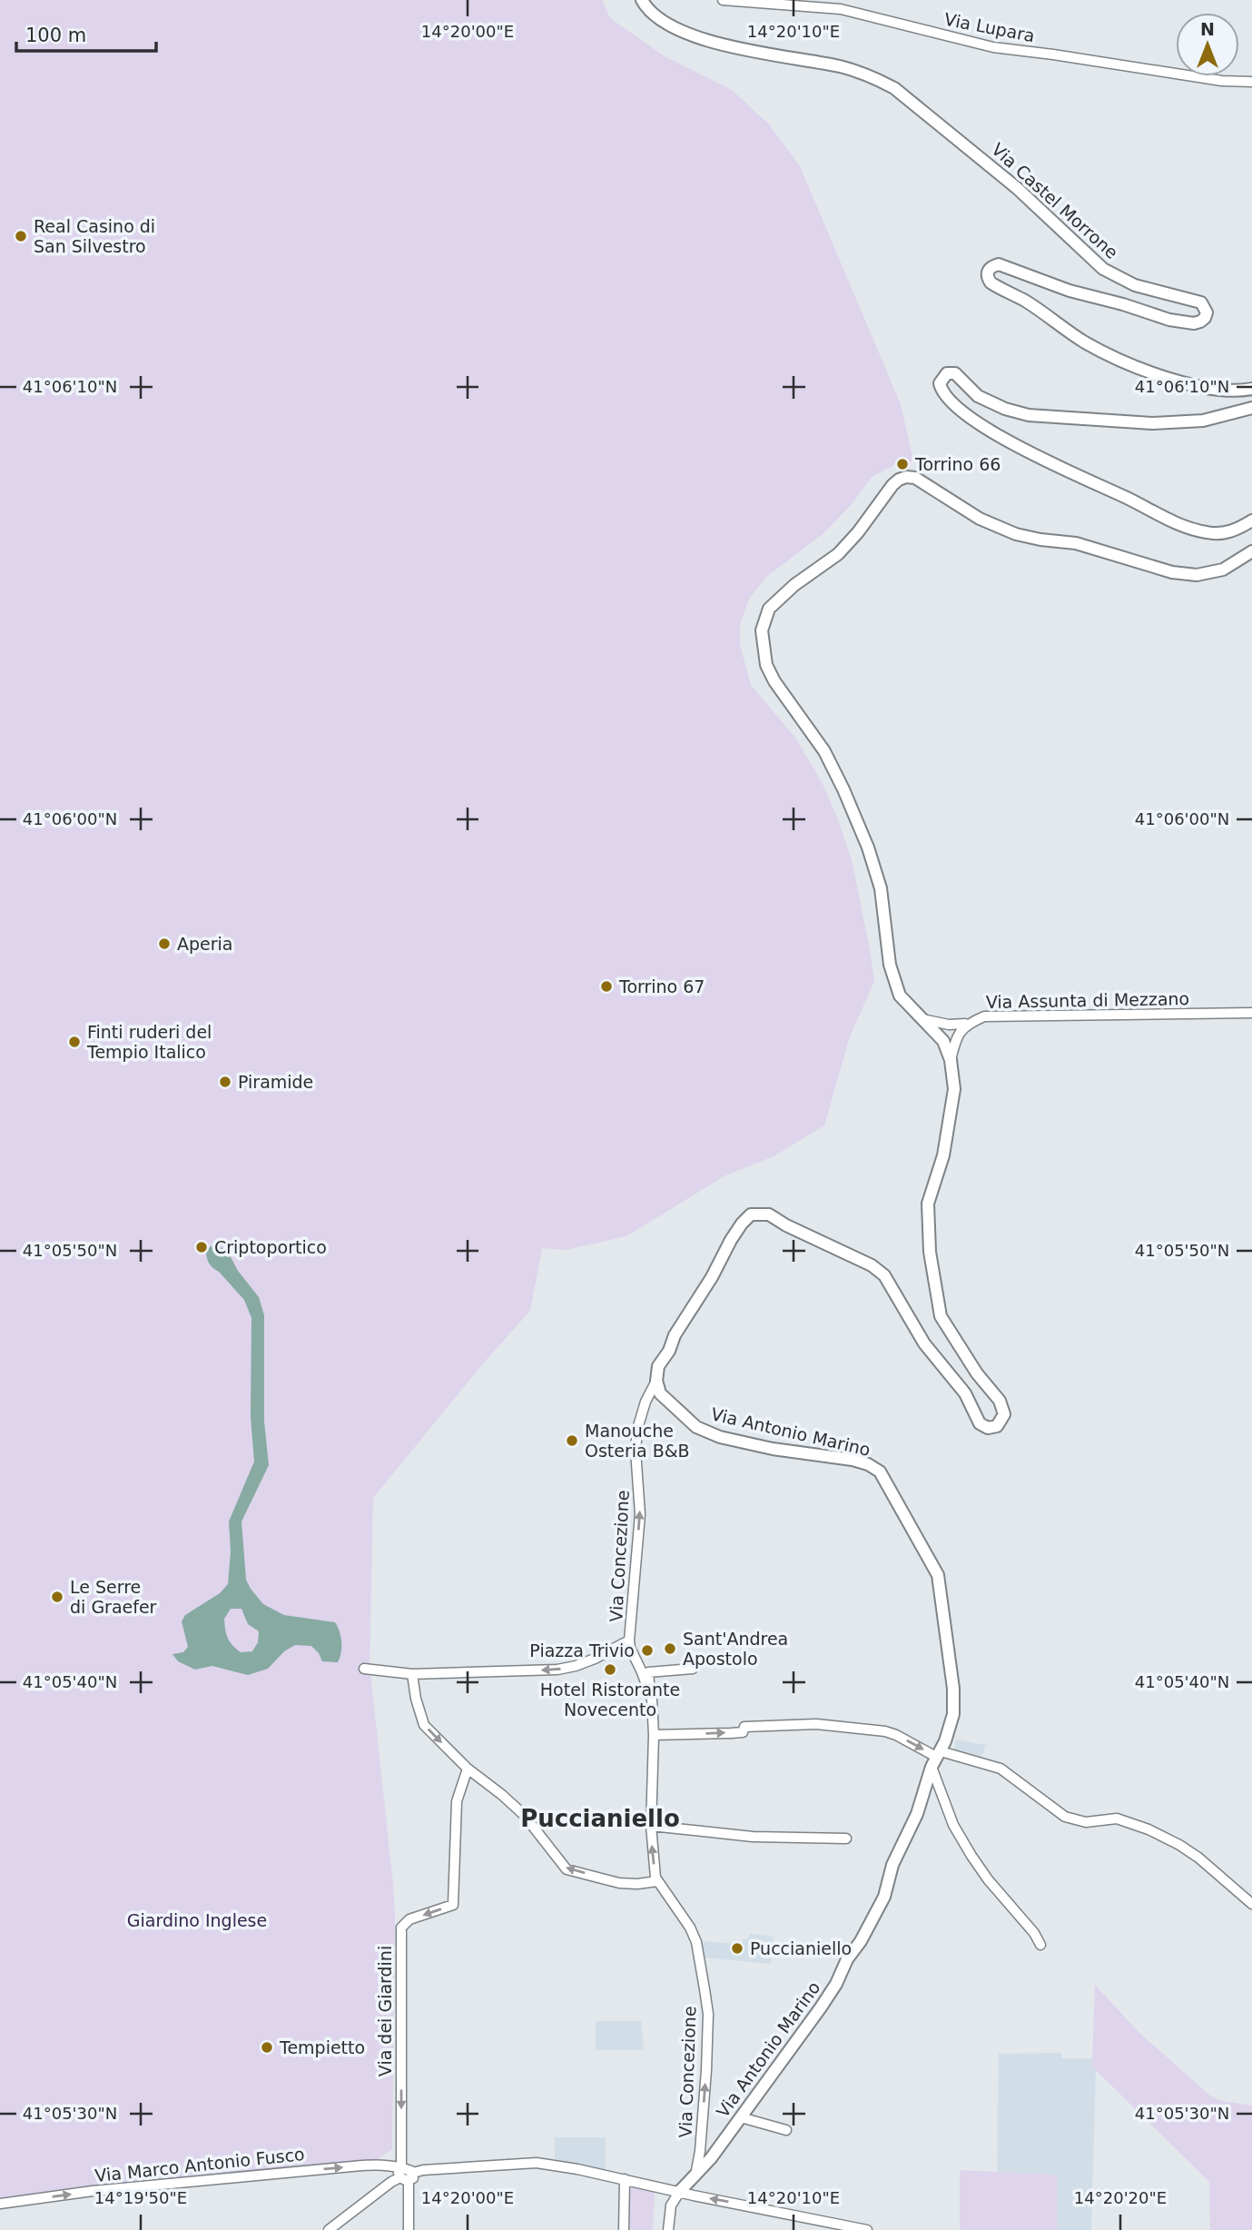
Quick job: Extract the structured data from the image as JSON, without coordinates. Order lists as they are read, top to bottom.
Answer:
{
  "streets": {
    "street": [
      "Via Lupara",
      "Via Castel Morrone",
      "Via Assunta di Mezzano",
      "Via Antonio Marino",
      "Via Concezione",
      "Via dei Giardini",
      "Via Marco Antonio Fusco"
    ]
  },
  "crossings": [
    ["Via Antonio Marino", "Via Concezione"],
    ["Via dei Giardini", "Via Marco Antonio Fusco"]
  ],
  "one_way": ["Via Concezione", "Via dei Giardini", "Via Marco Antonio Fusco"],
  "districts": ["Puccianiello"],
  "parks": ["Giardino Inglese"],
  "places": [
    "Real Casino di San Silvestro",
    "Torrino 66",
    "Aperia",
    "Torrino 67",
    "Finti ruderi del Tempio Italico",
    "Piramide",
    "Criptoportico",
    "Manouche Osteria B&B",
    "Le Serre di Graefer",
    "Sant'Andrea Apostolo",
    "Piazza Trivio",
    "Hotel Ristorante Novecento",
    "Puccianiello",
    "Tempietto"
  ],
  "scale_bar": "100 m",
  "north": "top",
  "coordinates": [
    "14°20'00\"E",
    "14°20'10\"E",
    "41°06'10\"N",
    "41°06'00\"N",
    "41°05'50\"N",
    "41°05'40\"N",
    "41°05'30\"N",
    "14°19'50\"E",
    "14°20'20\"E"
  ]
}
